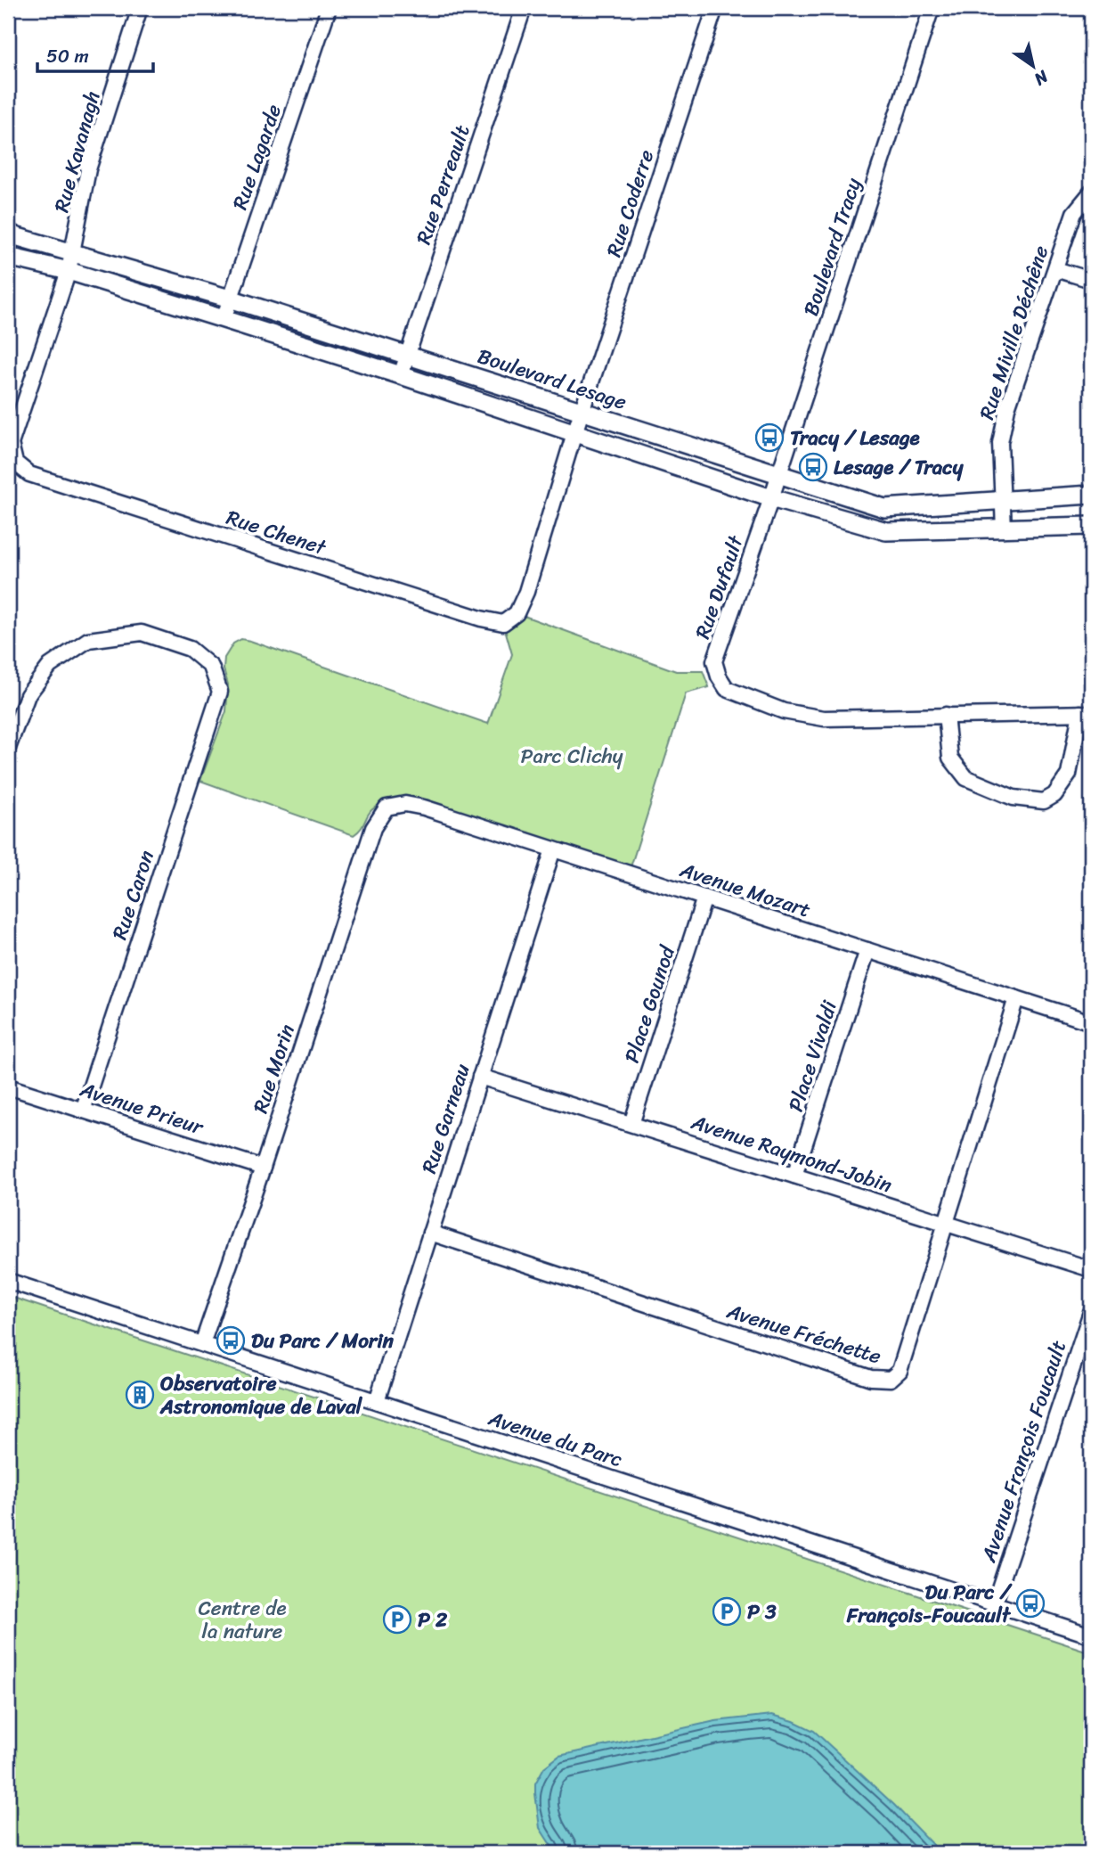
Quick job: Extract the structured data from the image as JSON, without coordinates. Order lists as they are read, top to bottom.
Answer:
{
  "streets": {
    "street": [
      "Rue Kavanagh",
      "Rue Lagarde",
      "Rue Perreault",
      "Rue Coderre",
      "Boulevard Tracy",
      "Rue Miville Déchêne",
      "Boulevard Lesage",
      "Rue Chenet",
      "Rue Dufault",
      "Avenue Mozart",
      "Rue Caron",
      "Place Gounod",
      "Place Vivaldi",
      "Rue Morin",
      "Avenue Prieur",
      "Rue Garneau",
      "Avenue Raymond-Jobin",
      "Avenue Fréchette",
      "Avenue du Parc",
      "Avenue François Foucault"
    ]
  },
  "crossings": [
    ["Rue Kavanagh", "Boulevard Lesage"],
    ["Rue Kavanagh", "Rue Chenet"],
    ["Rue Lagarde", "Boulevard Lesage"],
    ["Rue Perreault", "Boulevard Lesage"],
    ["Rue Coderre", "Boulevard Lesage"],
    ["Rue Coderre", "Rue Chenet"],
    ["Boulevard Tracy", "Boulevard Lesage"],
    ["Boulevard Tracy", "Rue Dufault"],
    ["Rue Miville Déchêne", "Boulevard Lesage"],
    ["Boulevard Lesage", "Rue Chenet"],
    ["Avenue Mozart", "Place Gounod"],
    ["Avenue Mozart", "Place Vivaldi"],
    ["Avenue Mozart", "Rue Morin"],
    ["Avenue Mozart", "Rue Garneau"],
    ["Avenue Mozart", "Avenue Fréchette"],
    ["Rue Caron", "Avenue Prieur"],
    ["Place Gounod", "Avenue Raymond-Jobin"],
    ["Place Vivaldi", "Avenue Raymond-Jobin"],
    ["Rue Morin", "Avenue Prieur"],
    ["Rue Morin", "Avenue du Parc"],
    ["Rue Garneau", "Avenue Raymond-Jobin"],
    ["Rue Garneau", "Avenue Fréchette"],
    ["Rue Garneau", "Avenue du Parc"],
    ["Avenue Raymond-Jobin", "Avenue Fréchette"],
    ["Avenue du Parc", "Avenue François Foucault"]
  ],
  "parks": ["Parc Clichy", "Centre de la nature"],
  "places": {
    "bus stop": [
      "Tracy / Lesage",
      "Lesage / Tracy",
      "Du Parc / Morin",
      "Du Parc / François-Foucault"
    ],
    "building": ["Observatoire Astronomique de Laval"],
    "parking": ["P 3", "P 2"]
  },
  "scale_bar": "50 m",
  "north": "bottom right"
}
